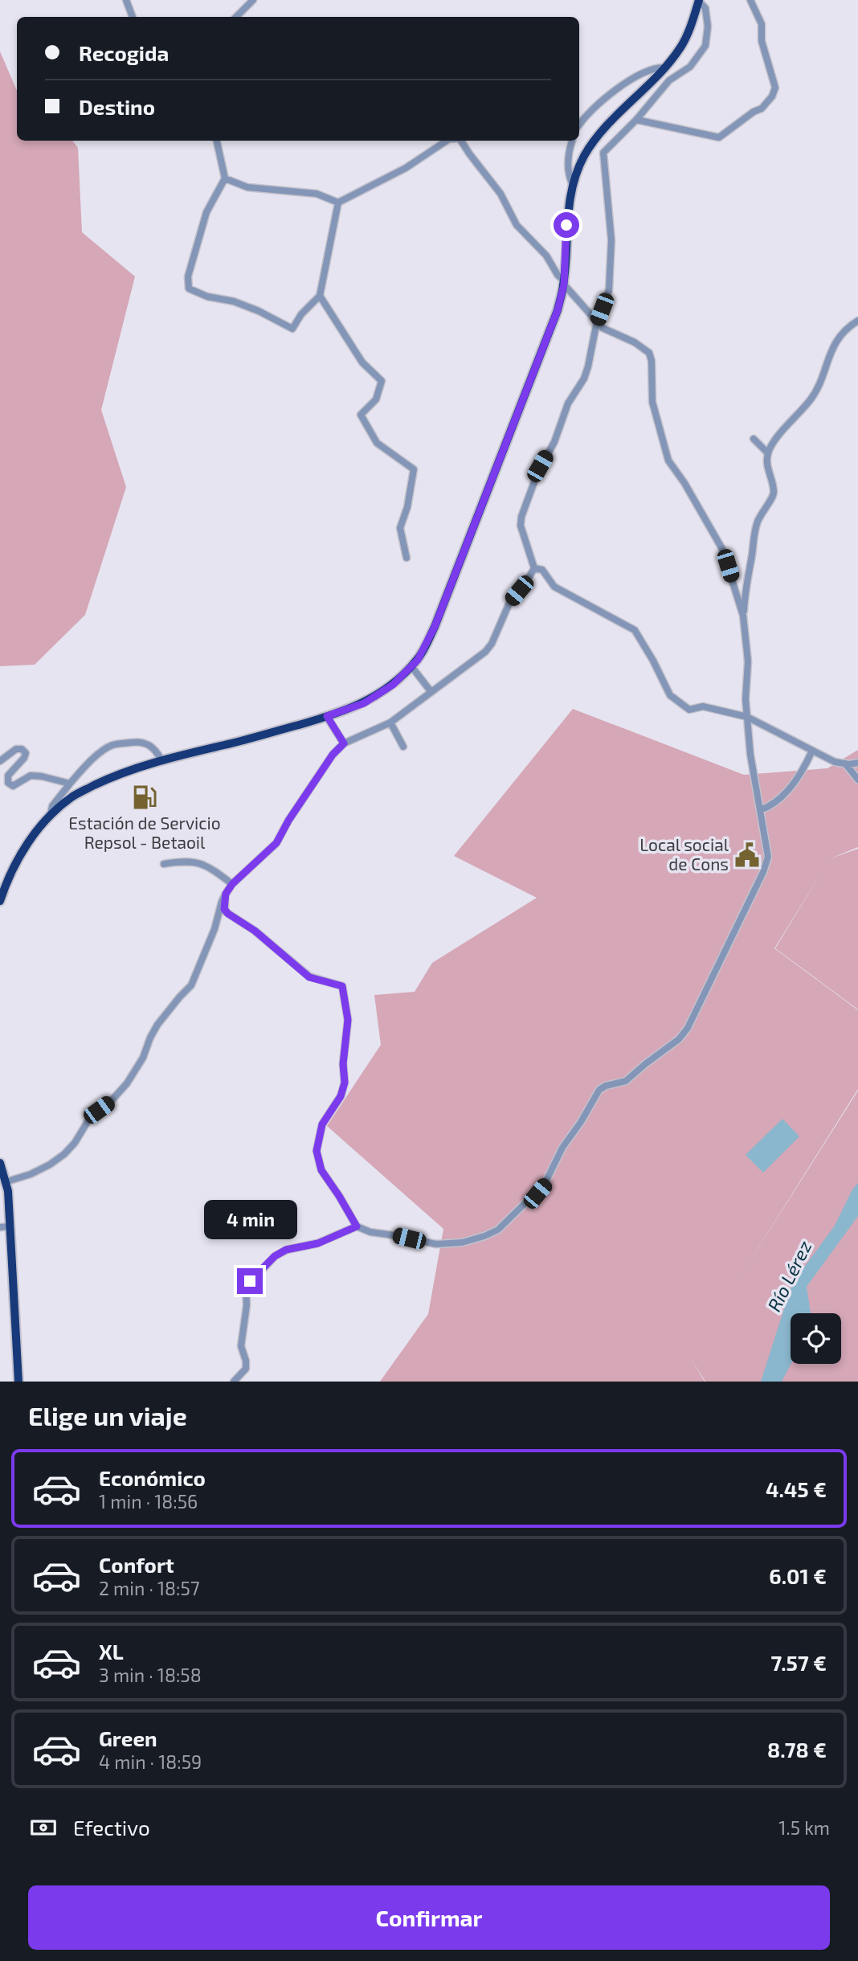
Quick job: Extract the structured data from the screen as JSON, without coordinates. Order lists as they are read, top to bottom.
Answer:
{
  "water": ["Río Lérez"],
  "places": {
    "fuel station": ["Estación de Servicio Repsol - Betaoil"],
    "public building": ["Local social de Cons"]
  },
  "page": {
    "banner": ["Recogida", "Destino"],
    "bubble": "4 min",
    "heading": "Elige un viaje",
    "list": [
      {
        "name": "Económico",
        "note": "1 min · 18:56",
        "value": "4.45 €"
      },
      {
        "name": "Confort",
        "note": "2 min · 18:57",
        "value": "6.01 €"
      },
      {
        "name": "XL",
        "note": "3 min · 18:58",
        "value": "7.57 €"
      },
      {
        "name": "Green",
        "note": "4 min · 18:59",
        "value": "8.78 €"
      }
    ],
    "pay": ["Efectivo", "1.5 km"],
    "buttons": "Confirmar"
  }
}
